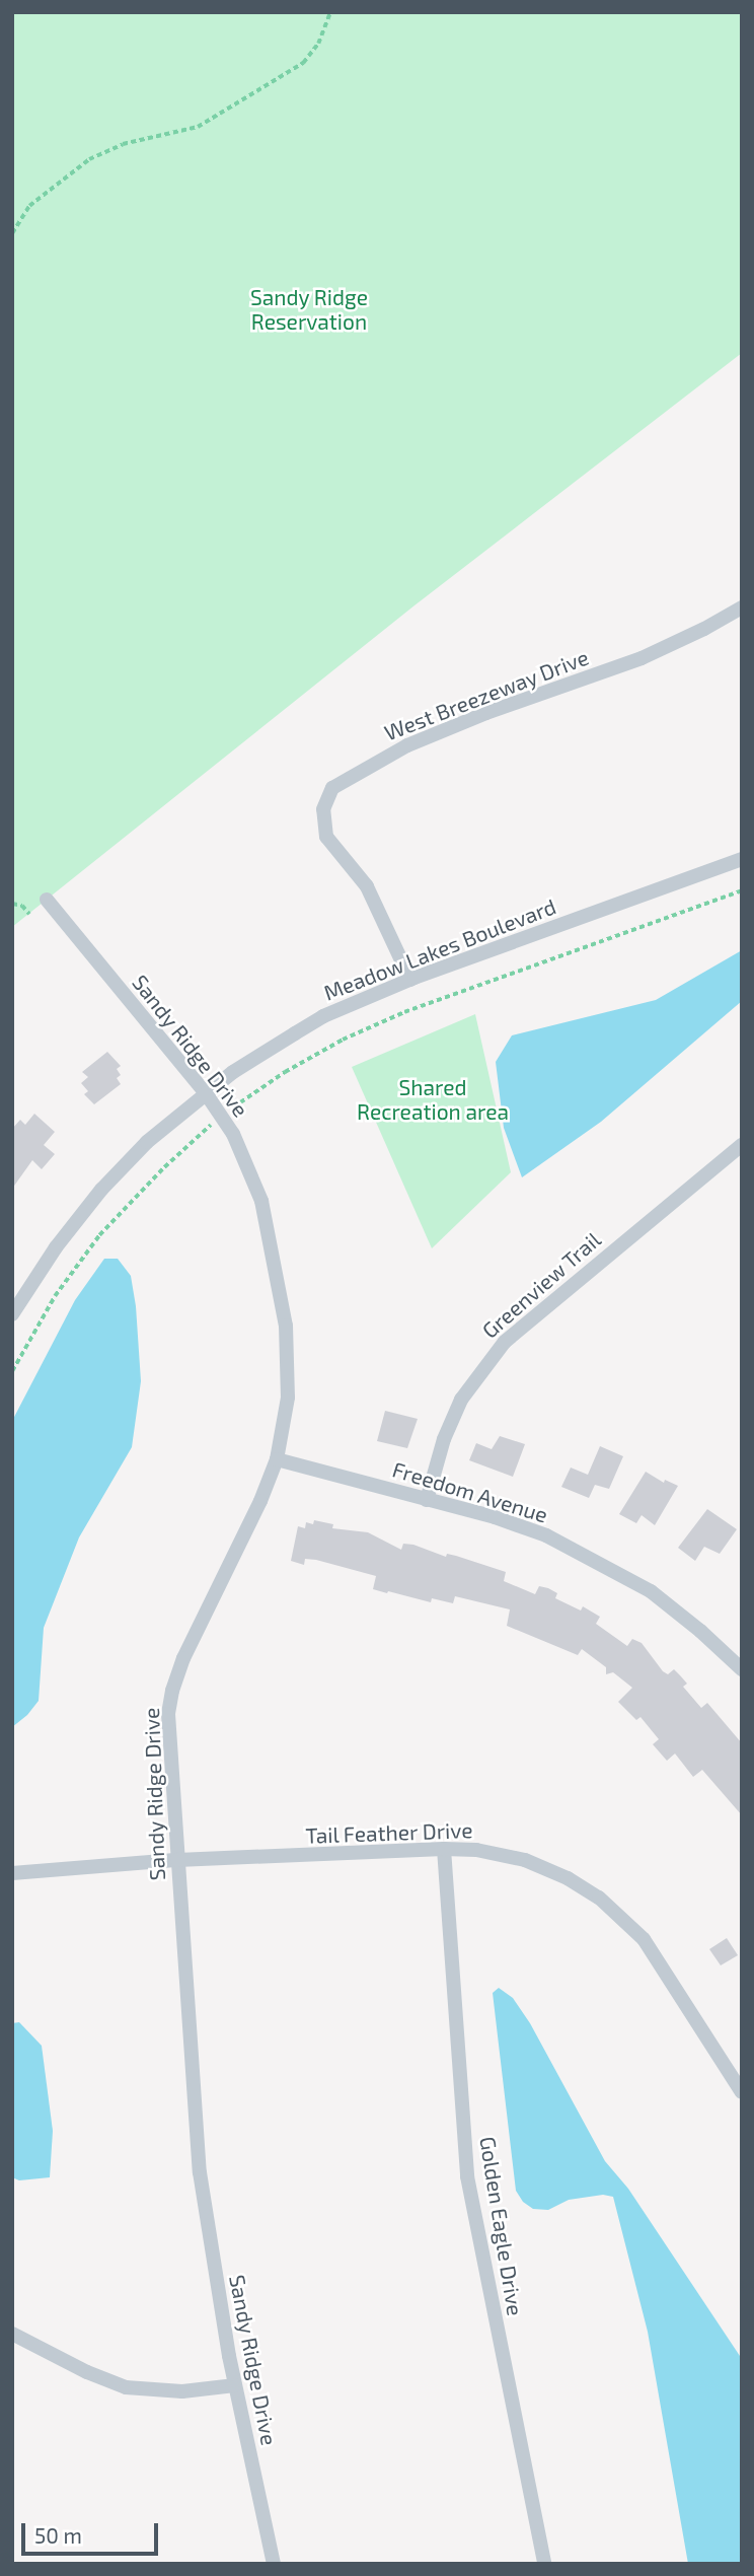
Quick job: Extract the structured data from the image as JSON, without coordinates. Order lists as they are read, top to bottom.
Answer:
{
  "streets": {
    "street": [
      "West Breezeway Drive",
      "Meadow Lakes Boulevard",
      "Sandy Ridge Drive",
      "Greenview Trail",
      "Freedom Avenue",
      "Tail Feather Drive",
      "Golden Eagle Drive"
    ]
  },
  "crossings": [
    ["West Breezeway Drive", "Meadow Lakes Boulevard"],
    ["Meadow Lakes Boulevard", "Sandy Ridge Drive"],
    ["Sandy Ridge Drive", "Freedom Avenue"],
    ["Sandy Ridge Drive", "Tail Feather Drive"],
    ["Greenview Trail", "Freedom Avenue"],
    ["Tail Feather Drive", "Golden Eagle Drive"]
  ],
  "parks": ["Sandy Ridge Reservation", "Shared Recreation area"],
  "scale_bar": "50 m"
}
